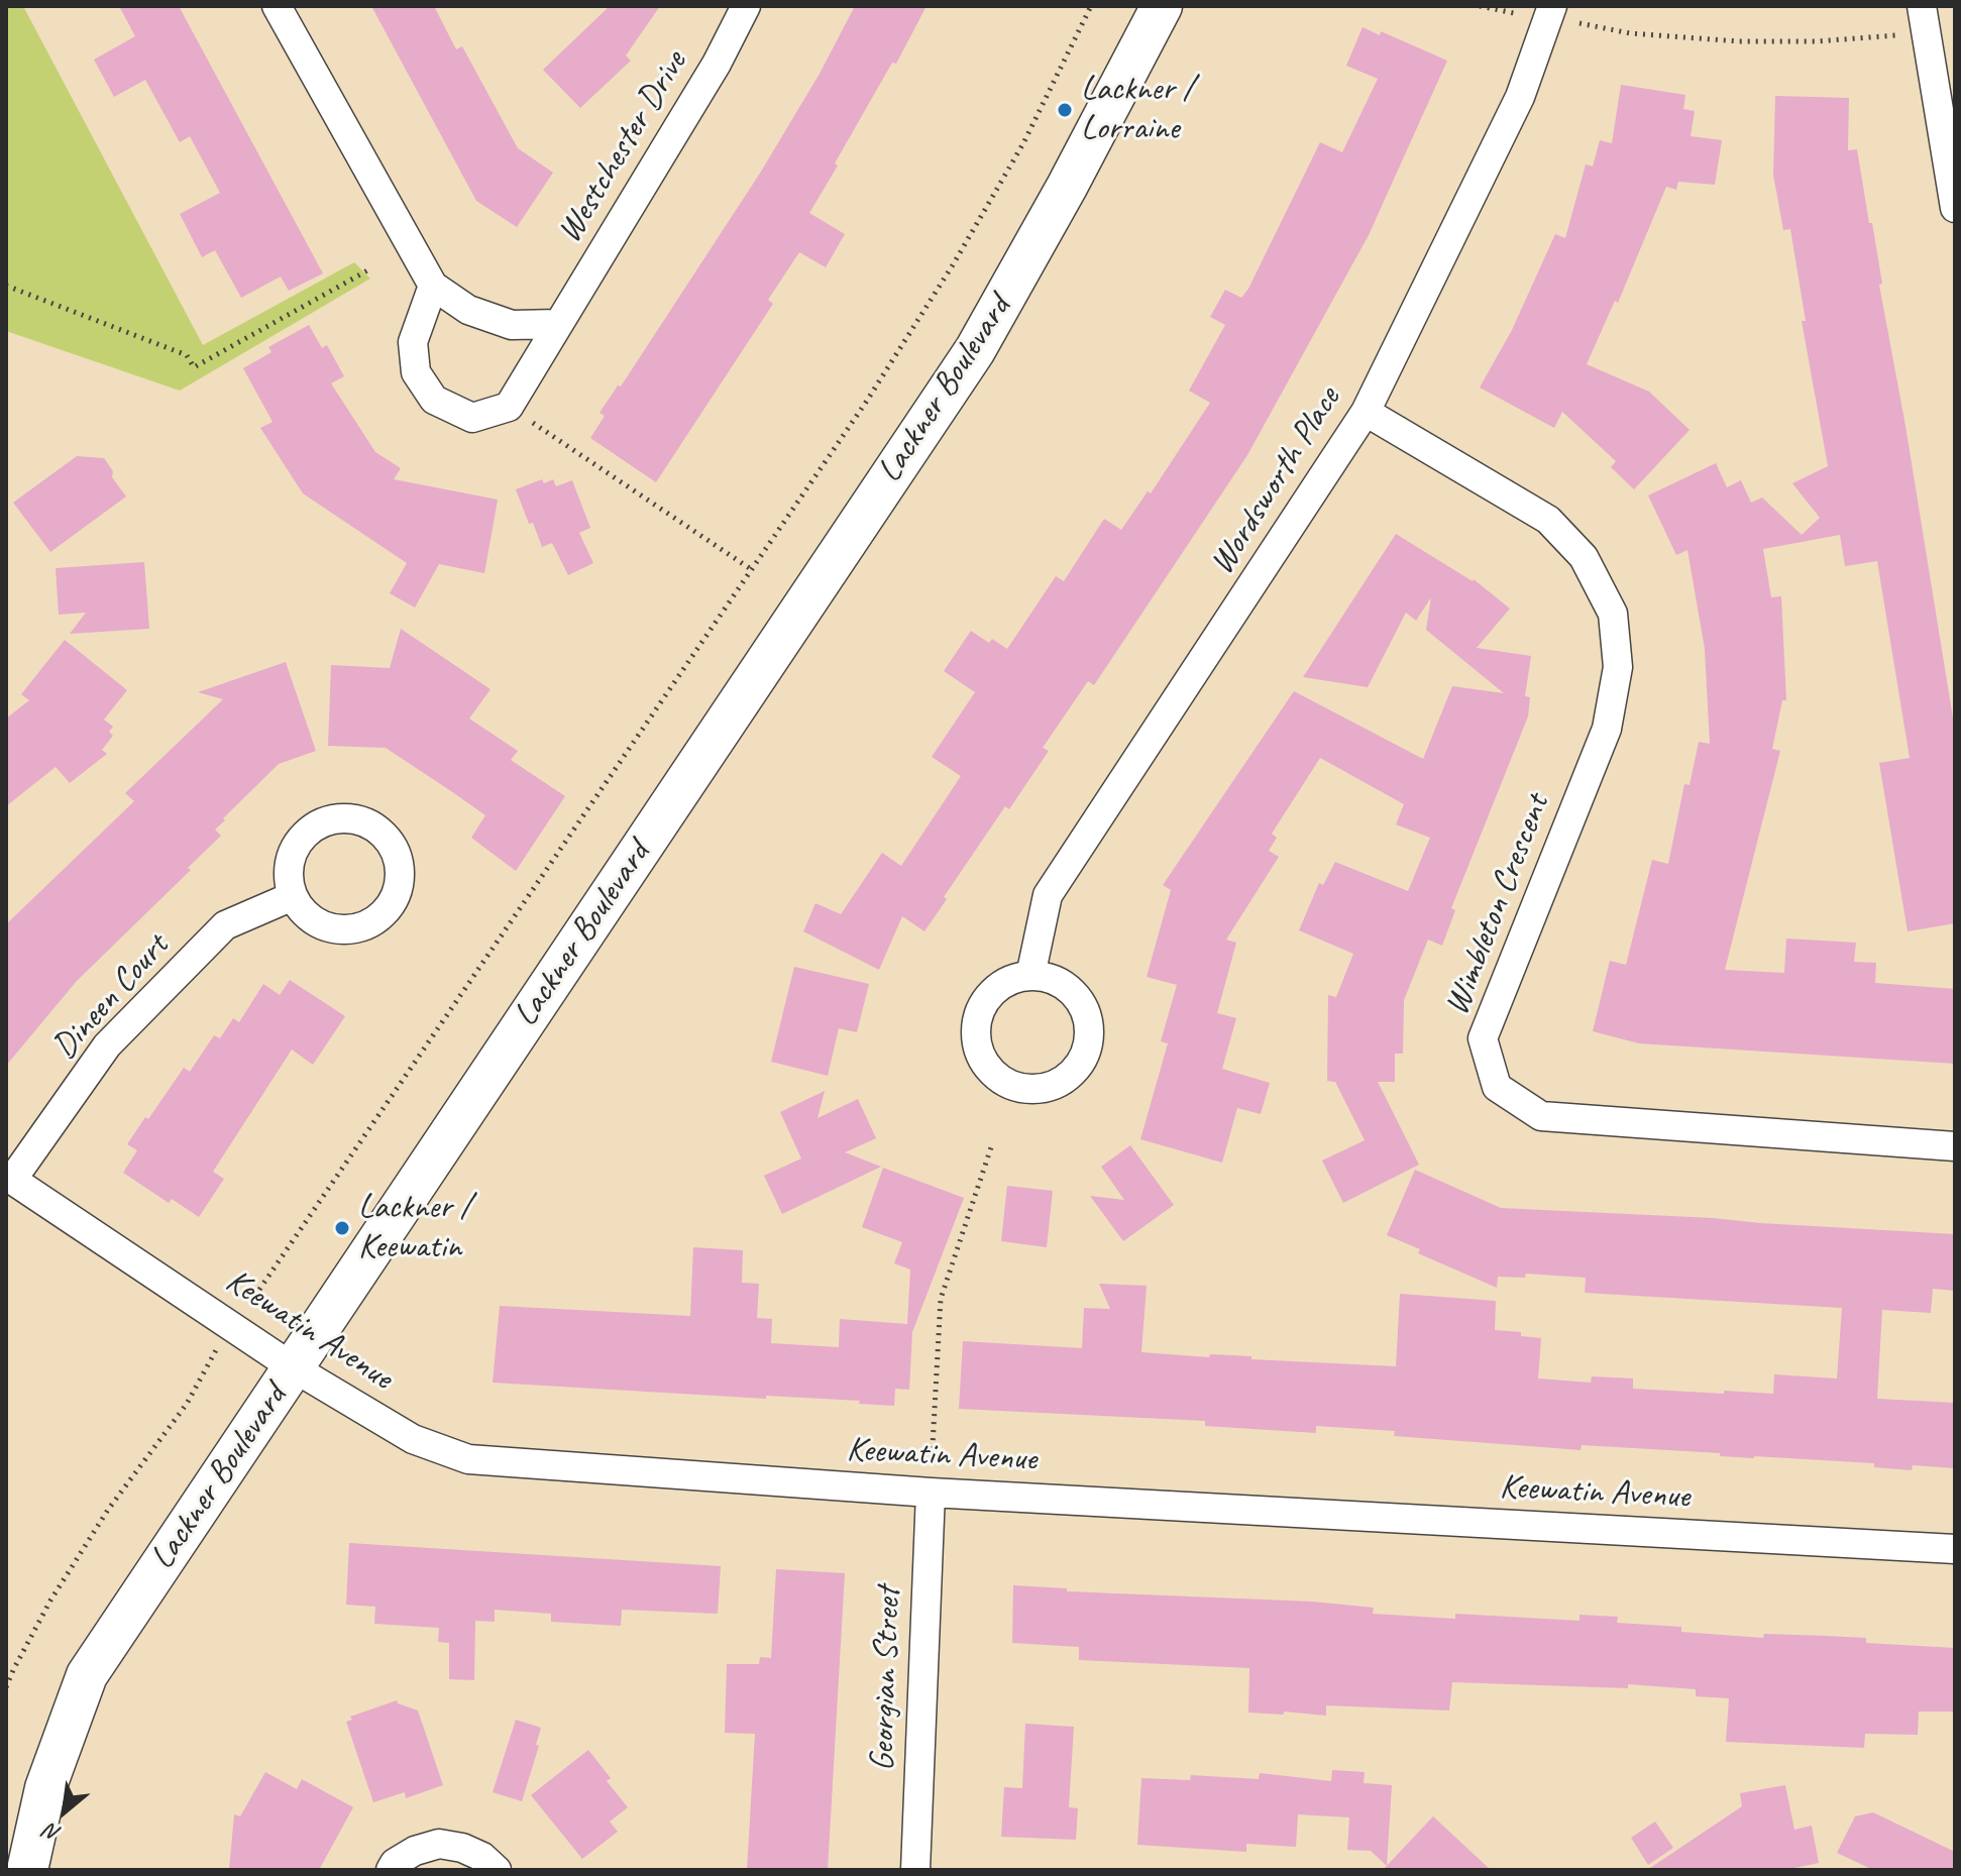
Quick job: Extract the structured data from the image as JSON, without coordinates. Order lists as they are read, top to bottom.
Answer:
{
  "streets": {
    "main road": ["Lackner Boulevard"],
    "street": [
      "Westchester Drive",
      "Wordsworth Place",
      "Wimbleton Crescent",
      "Dineen Court",
      "Keewatin Avenue",
      "Georgian Street"
    ]
  },
  "crossings": [
    ["Lackner Boulevard", "Keewatin Avenue"],
    ["Wordsworth Place", "Wimbleton Crescent"],
    ["Dineen Court", "Keewatin Avenue"],
    ["Keewatin Avenue", "Georgian Street"]
  ],
  "places": ["Lackner / Lorraine", "Lackner / Keewatin"],
  "north": "bottom left"
}
